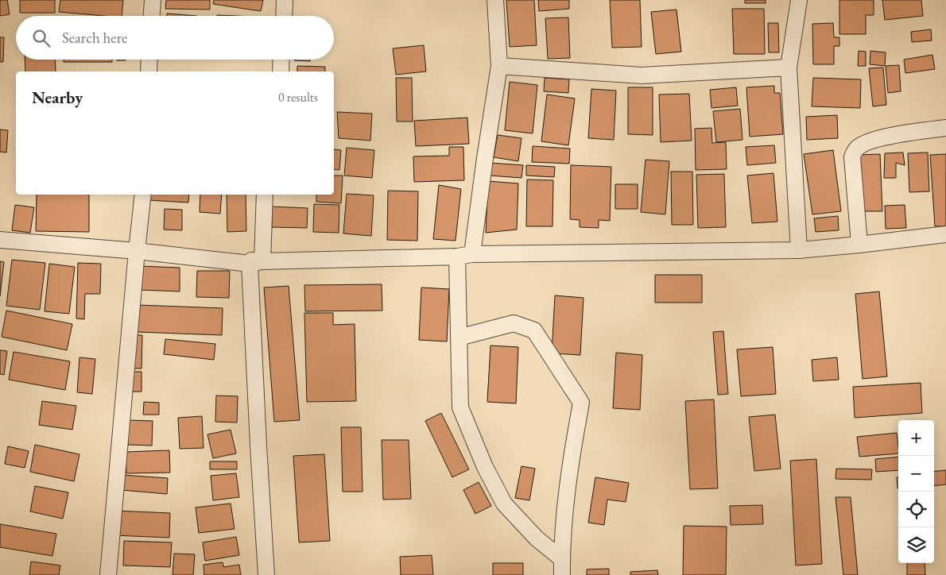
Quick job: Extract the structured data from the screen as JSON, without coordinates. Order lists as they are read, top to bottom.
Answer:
{
  "page": {
    "search": "Search here",
    "heading": ["Nearby", "0 results"],
    "map_buttons": ["+", "−"]
  }
}
